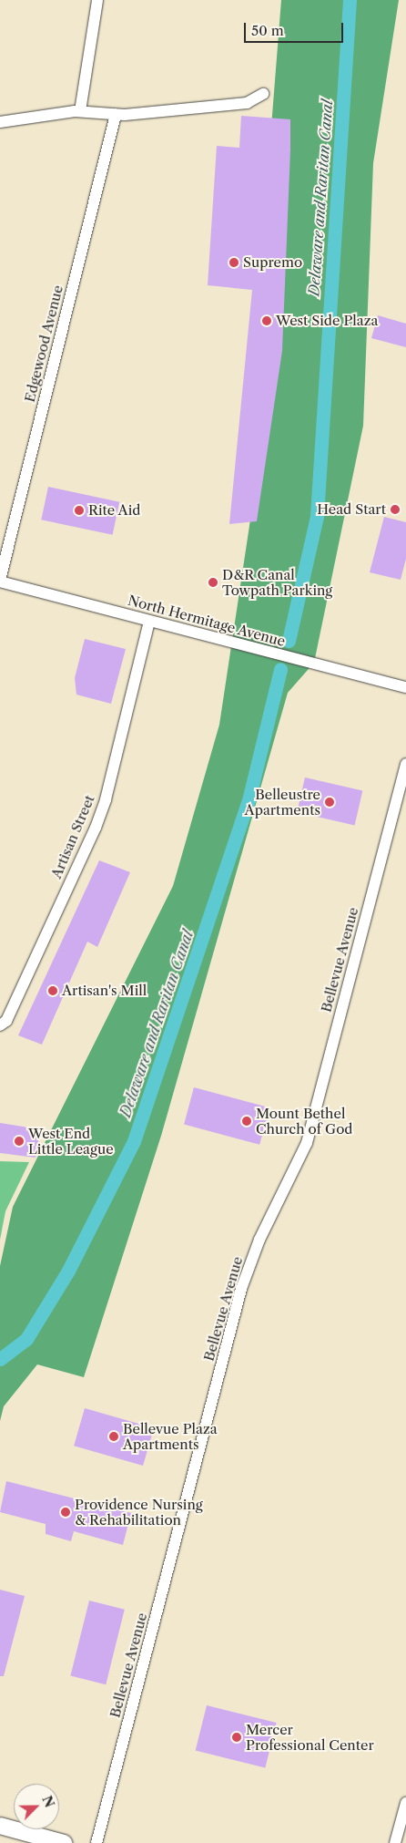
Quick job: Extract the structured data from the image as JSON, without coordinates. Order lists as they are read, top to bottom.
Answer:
{
  "streets": {
    "street": [
      "Edgewood Avenue",
      "North Hermitage Avenue",
      "Artisan Street",
      "Bellevue Avenue"
    ]
  },
  "crossings": [
    ["Edgewood Avenue", "North Hermitage Avenue"],
    ["North Hermitage Avenue", "Artisan Street"]
  ],
  "water": ["Delaware and Raritan Canal"],
  "places": [
    "Supremo",
    "West Side Plaza",
    "Head Start",
    "Rite Aid",
    "D&R Canal Towpath Parking",
    "Belleustre Apartments",
    "Artisan's Mill",
    "Mount Bethel Church of God",
    "West End Little League",
    "Bellevue Plaza Apartments",
    "Providence Nursing & Rehabilitation",
    "Mercer Professional Center"
  ],
  "scale_bar": "50 m",
  "north": "top right"
}
